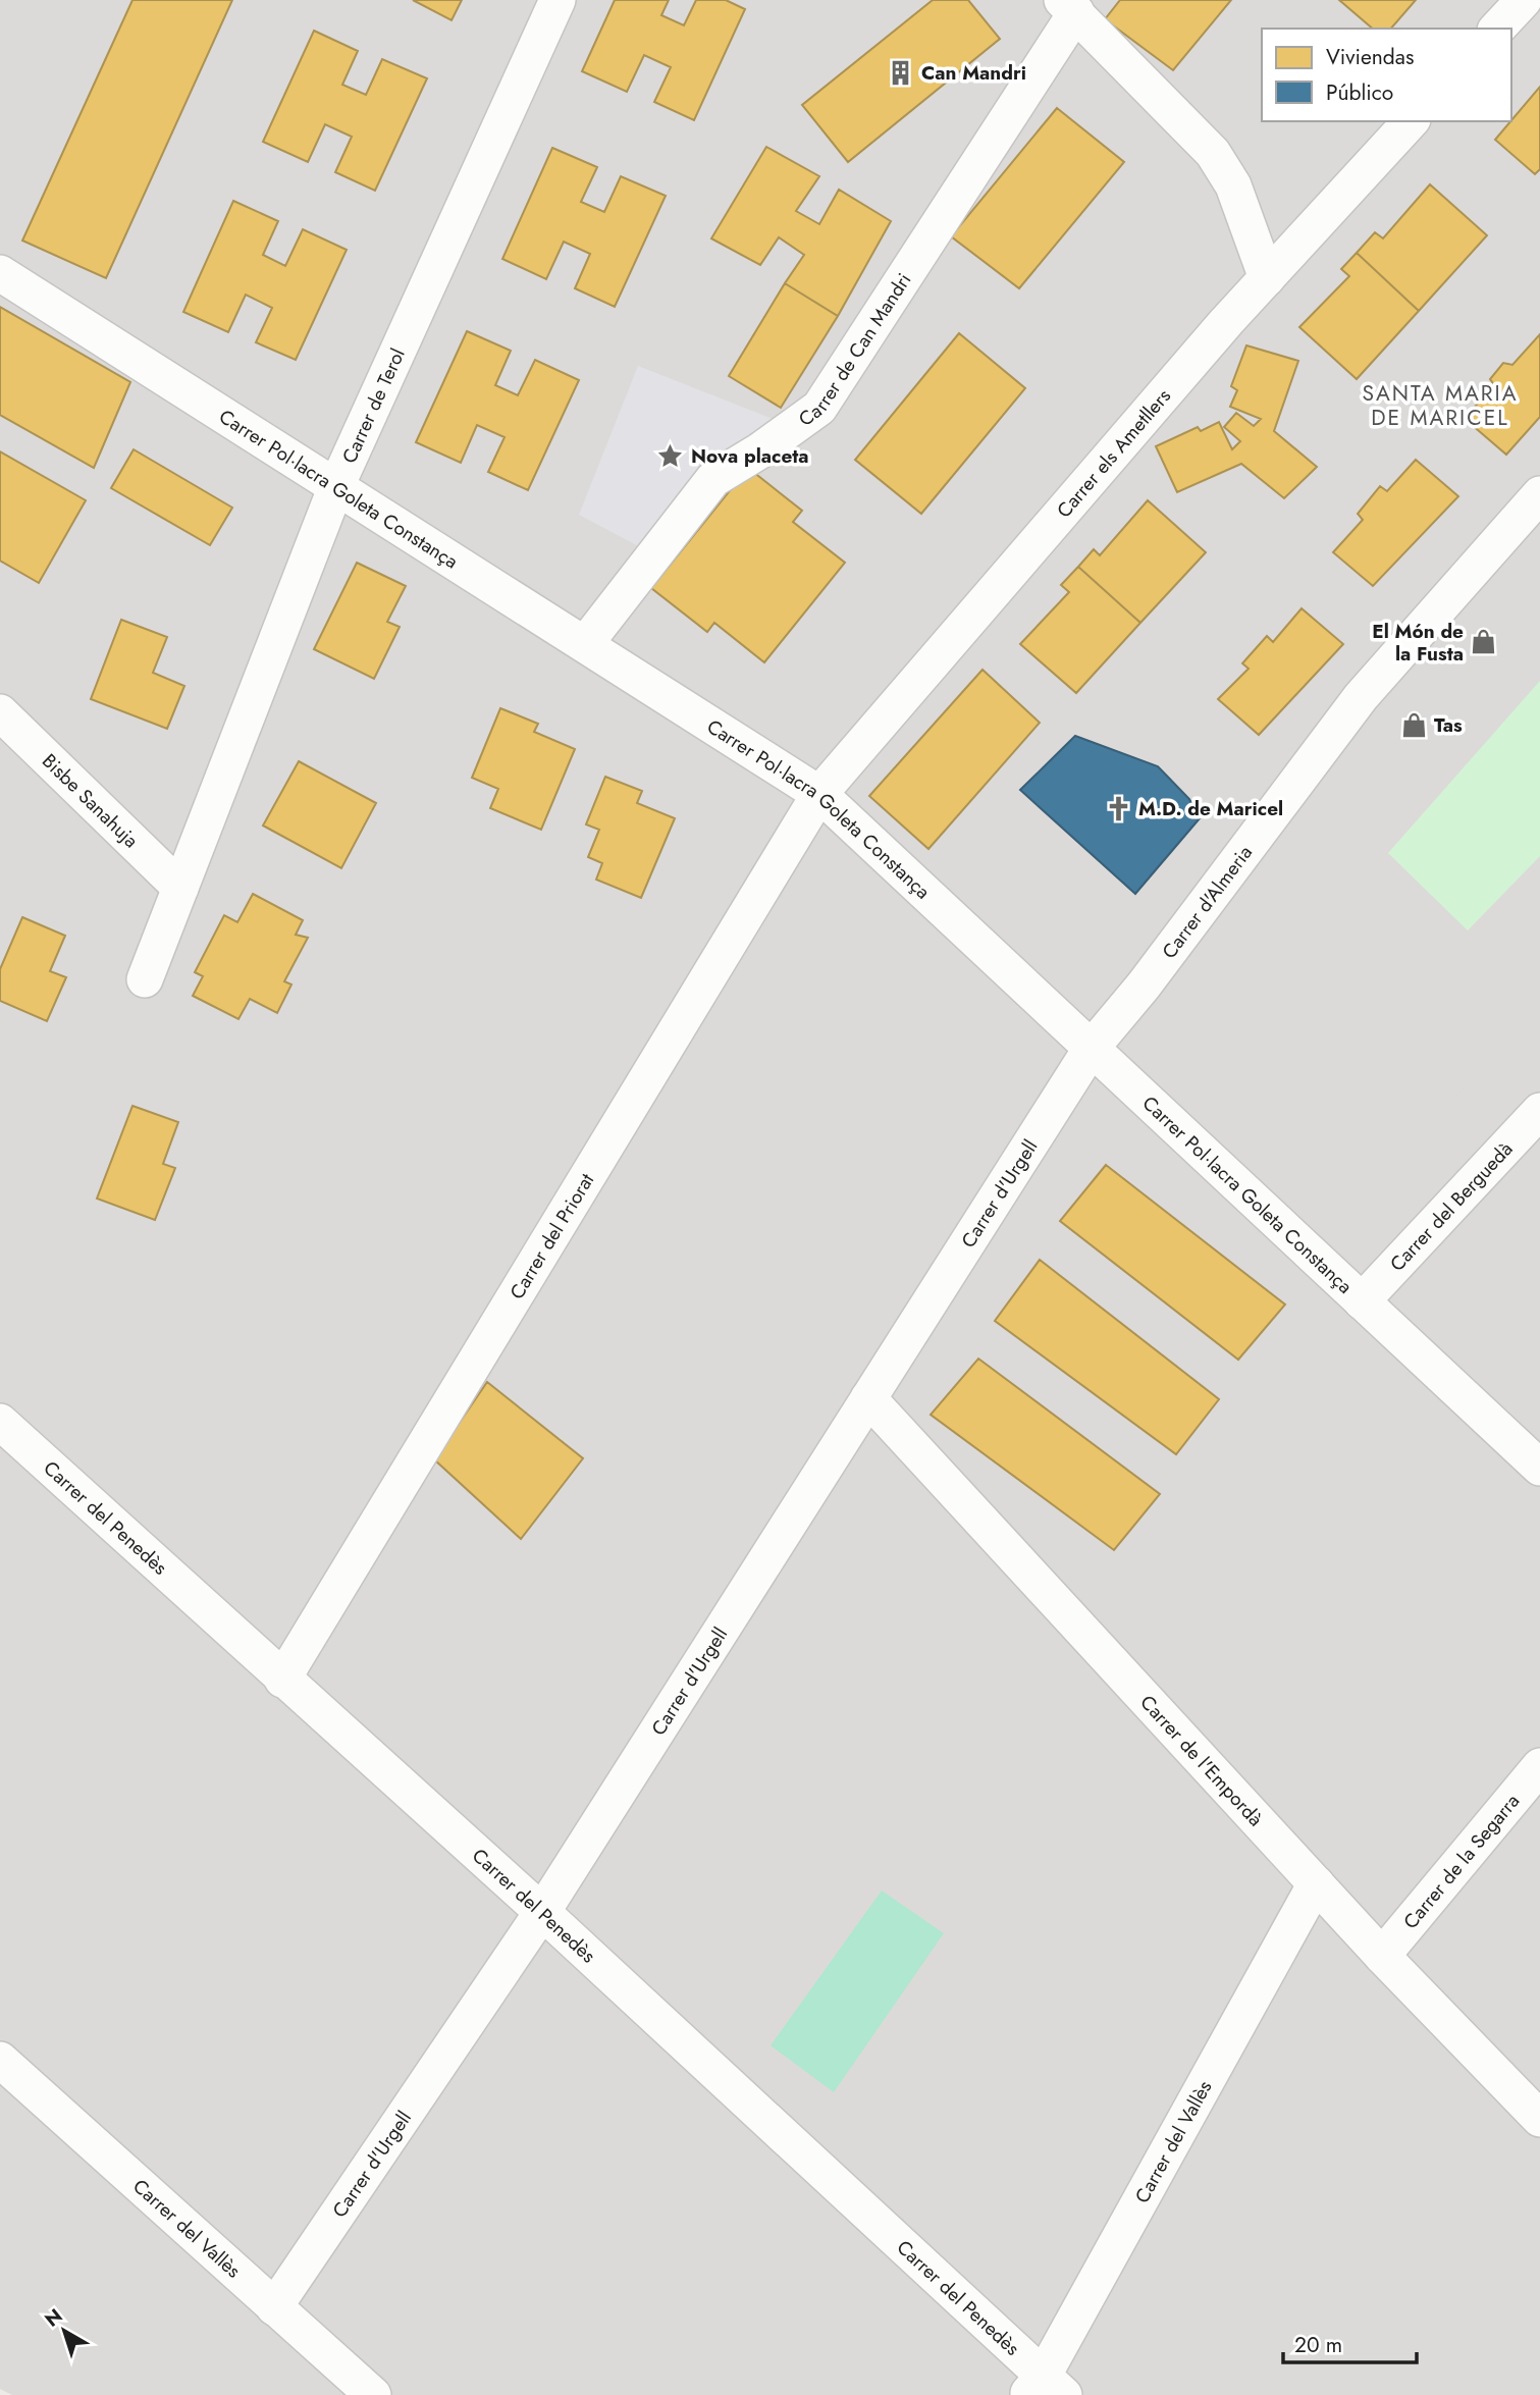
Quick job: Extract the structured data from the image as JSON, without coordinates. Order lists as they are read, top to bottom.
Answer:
{
  "streets": {
    "street": [
      "Carrer de Can Mandri",
      "Carrer de Terol",
      "Carrer els Ametllers",
      "Carrer Pol·lacra Goleta Constança",
      "Bisbe Sanahuja",
      "Carrer d'Almeria",
      "Carrer d'Urgell",
      "Carrer del Berguedà",
      "Carrer del Priorat",
      "Carrer del Penedès",
      "Carrer de l'Empordà",
      "Carrer de la Segarra",
      "Carrer del Vallès"
    ]
  },
  "crossings": [
    ["Carrer de Can Mandri", "Carrer Pol·lacra Goleta Constança"],
    ["Carrer de Terol", "Carrer Pol·lacra Goleta Constança"],
    ["Carrer de Terol", "Bisbe Sanahuja"],
    ["Carrer els Ametllers", "Carrer Pol·lacra Goleta Constança"],
    ["Carrer els Ametllers", "Carrer del Priorat"],
    ["Carrer Pol·lacra Goleta Constança", "Carrer d'Almeria"],
    ["Carrer Pol·lacra Goleta Constança", "Carrer d'Urgell"],
    ["Carrer Pol·lacra Goleta Constança", "Carrer del Berguedà"],
    ["Carrer Pol·lacra Goleta Constança", "Carrer del Priorat"],
    ["Carrer d'Almeria", "Carrer d'Urgell"],
    ["Carrer d'Urgell", "Carrer del Penedès"],
    ["Carrer d'Urgell", "Carrer de l'Empordà"],
    ["Carrer d'Urgell", "Carrer del Vallès"],
    ["Carrer del Priorat", "Carrer del Penedès"],
    ["Carrer del Penedès", "Carrer del Vallès"],
    ["Carrer de l'Empordà", "Carrer de la Segarra"],
    ["Carrer de l'Empordà", "Carrer del Vallès"]
  ],
  "districts": ["SANTA MARIA DE MARICEL"],
  "places": {
    "building": ["Can Mandri"],
    "place": ["Nova placeta"],
    "shop": ["El Món de la Fusta", "Tas"],
    "church": ["M.D. de Maricel"]
  },
  "legend": ["Viviendas", "Público"],
  "scale_bar": "20 m",
  "north": "top left"
}
